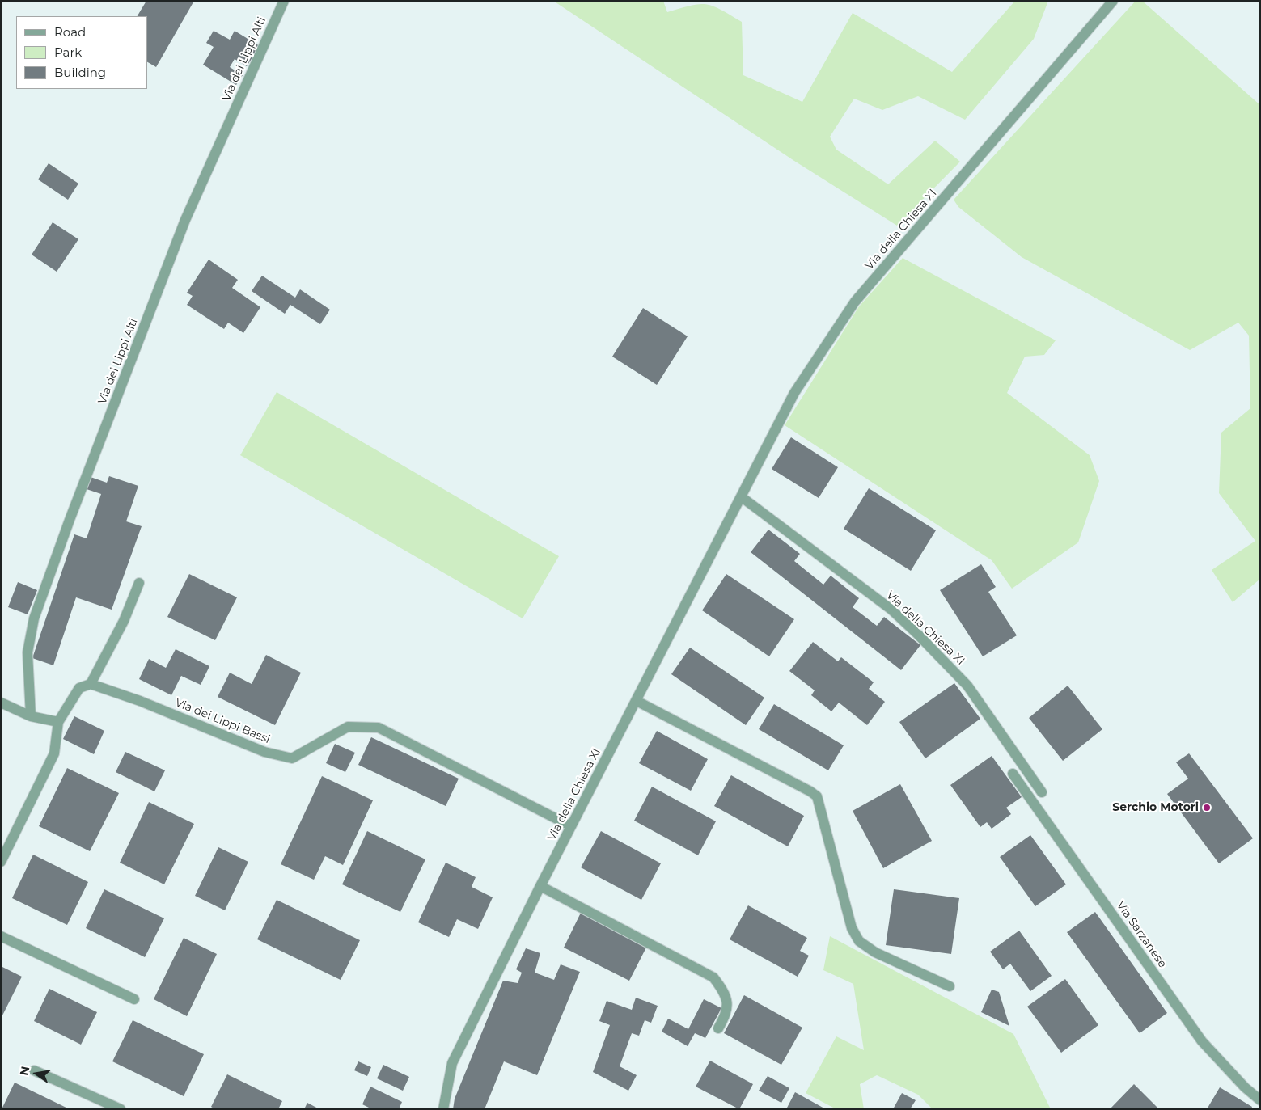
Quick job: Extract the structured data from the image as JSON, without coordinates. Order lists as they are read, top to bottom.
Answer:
{
  "streets": {
    "street": [
      "Via dei Lippi Alti",
      "Via della Chiesa XI",
      "Via dei Lippi Bassi",
      "Via Sarzanese"
    ]
  },
  "crossings": [
    ["Via della Chiesa XI", "Via dei Lippi Bassi"]
  ],
  "places": ["Serchio Motori"],
  "legend": ["Road", "Park", "Building"],
  "north": "left"
}
